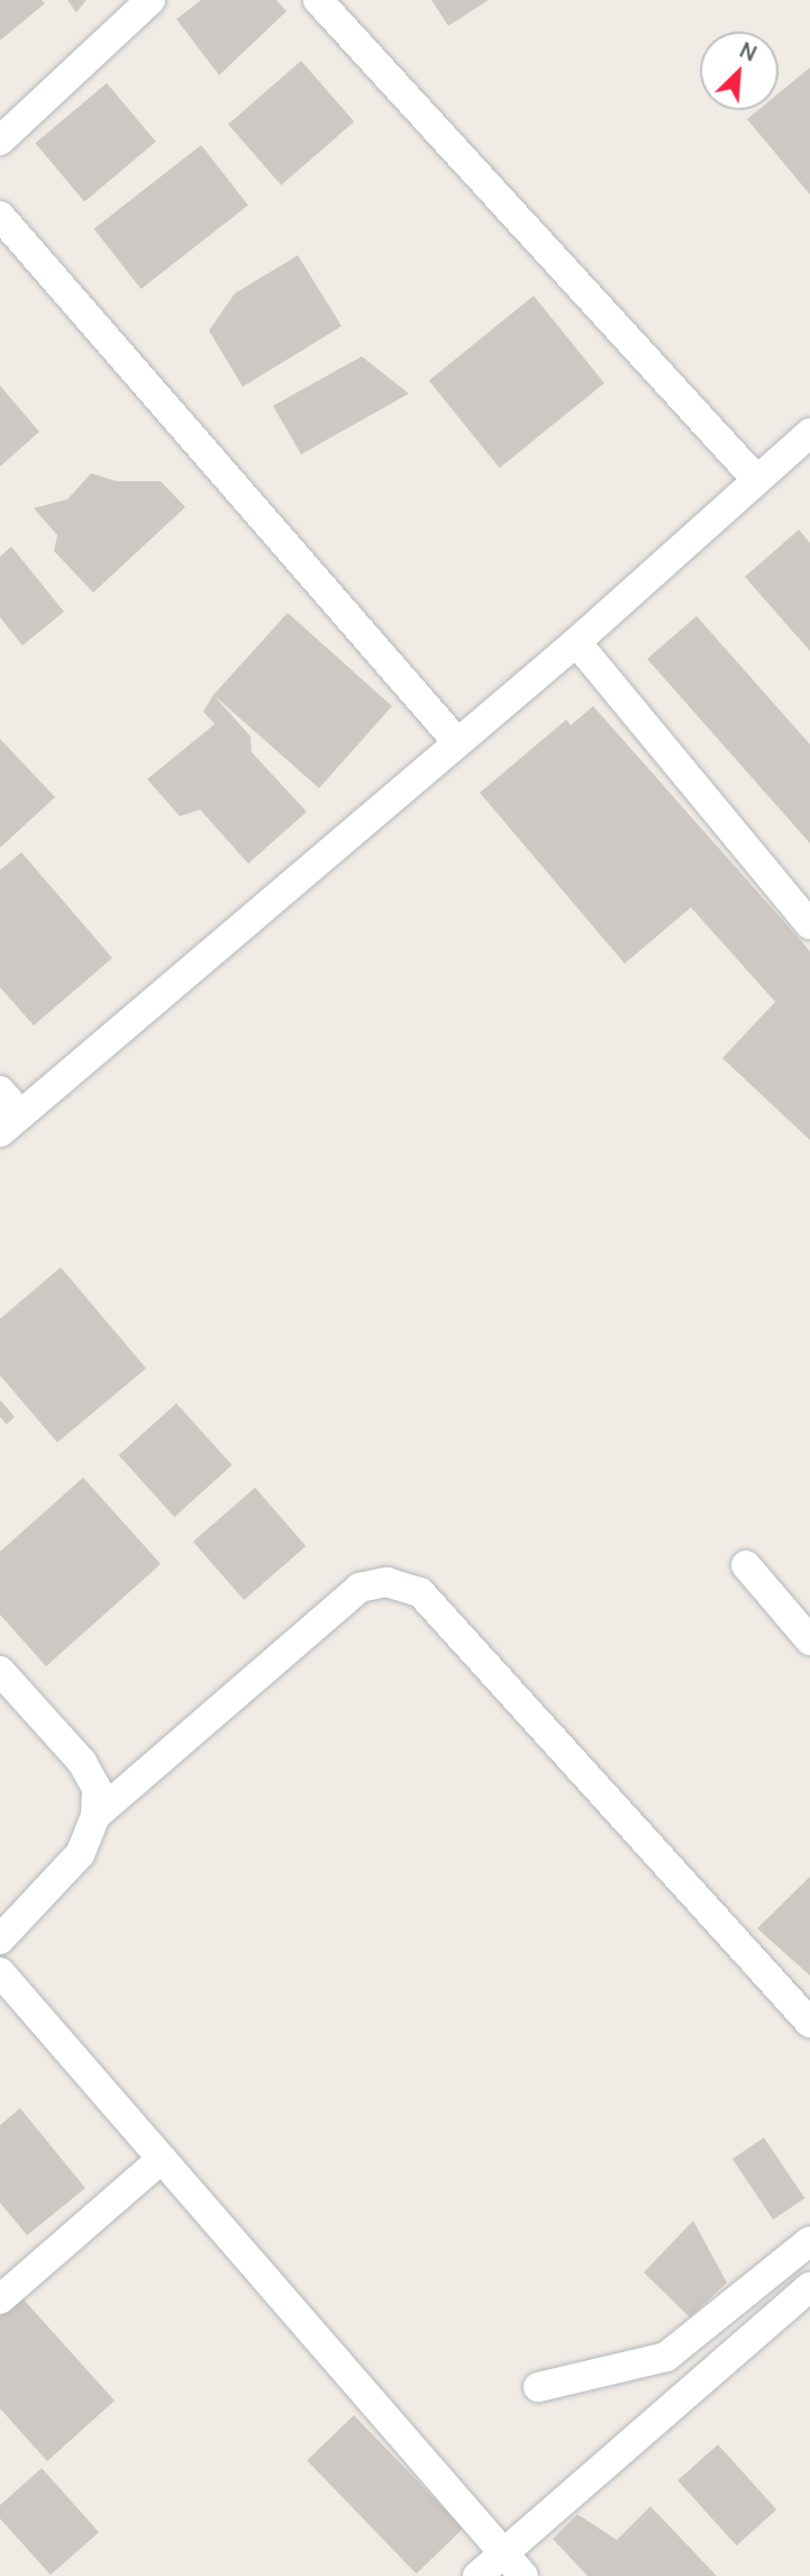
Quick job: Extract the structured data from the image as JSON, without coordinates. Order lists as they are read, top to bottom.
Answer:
{
  "north": "top right"
}
